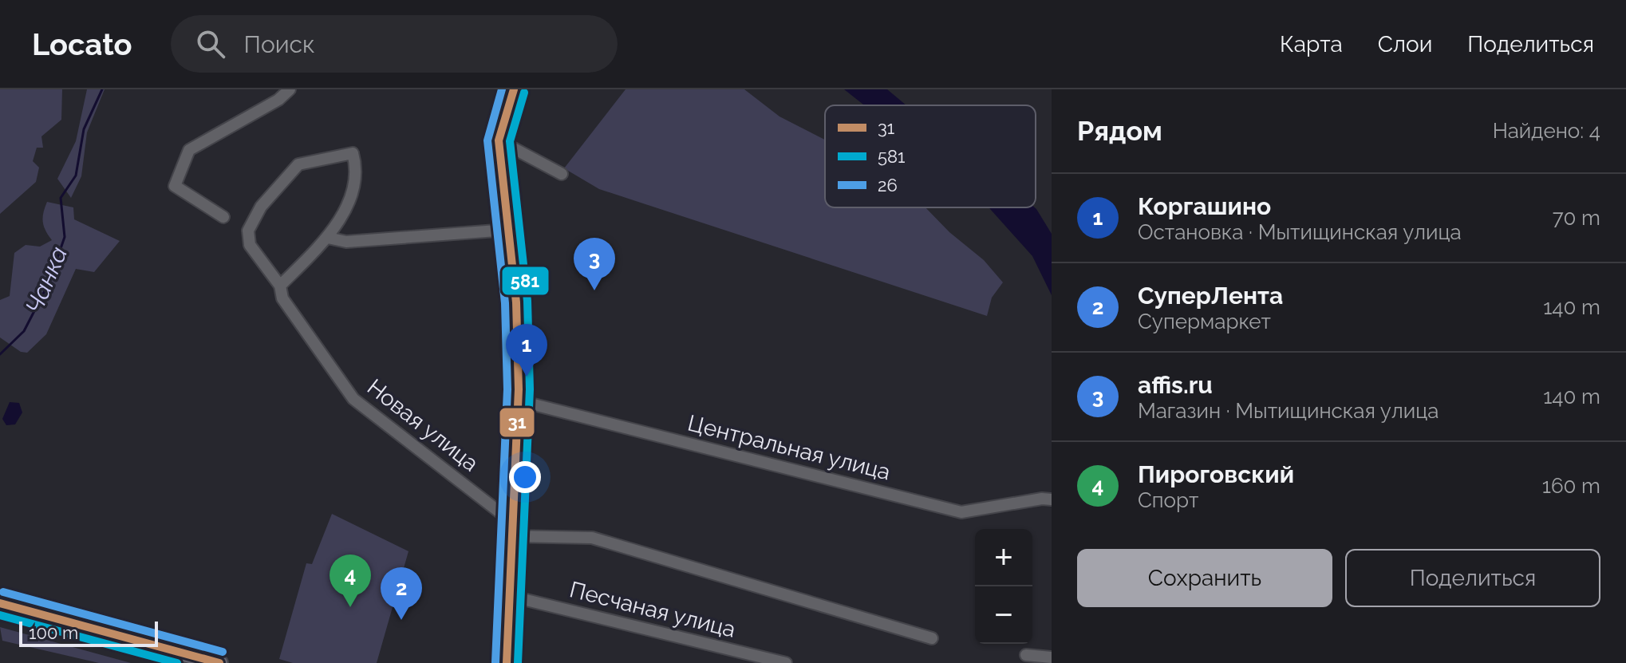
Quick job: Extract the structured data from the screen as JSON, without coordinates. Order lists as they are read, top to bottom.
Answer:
{
  "streets": {
    "street": ["Новая улица", "Центральная улица", "Песчаная улица"]
  },
  "water": ["Чанка"],
  "lines": ["transit line 31", "transit line 26", "transit line 581"],
  "legend": ["31", "581", "26"],
  "scale_bar": "100 m",
  "page": {
    "header": "Locato",
    "search": "Поиск",
    "nav": ["Карта", "Слои", "Поделиться"],
    "heading": ["Рядом", "Найдено: 4"],
    "list": [
      {
        "mark": "1",
        "name": "Коргашино",
        "note": "Остановка · Мытищинская улица",
        "value": "70 m"
      },
      {
        "mark": "2",
        "name": "СуперЛента",
        "note": "Супермаркет",
        "value": "140 m"
      },
      {
        "mark": "3",
        "name": "affis.ru",
        "note": "Магазин · Мытищинская улица",
        "value": "140 m"
      },
      {
        "mark": "4",
        "name": "Пироговский",
        "note": "Спорт",
        "value": "160 m"
      }
    ],
    "pins": [
      "3",
      "1",
      "4",
      "2"
    ],
    "map_buttons": ["+", "−"],
    "buttons": ["Сохранить", "Поделиться"],
    "scale": "100 m"
  }
}
